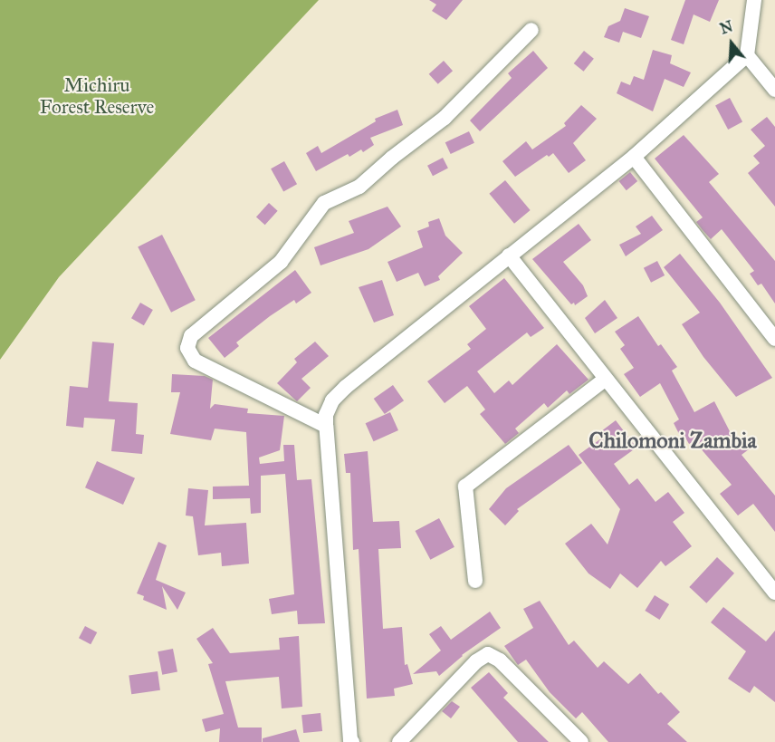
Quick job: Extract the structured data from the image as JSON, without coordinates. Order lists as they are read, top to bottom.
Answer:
{
  "districts": ["Chilomoni Zambia"],
  "parks": ["Michiru Forest Reserve"],
  "north": "top"
}
